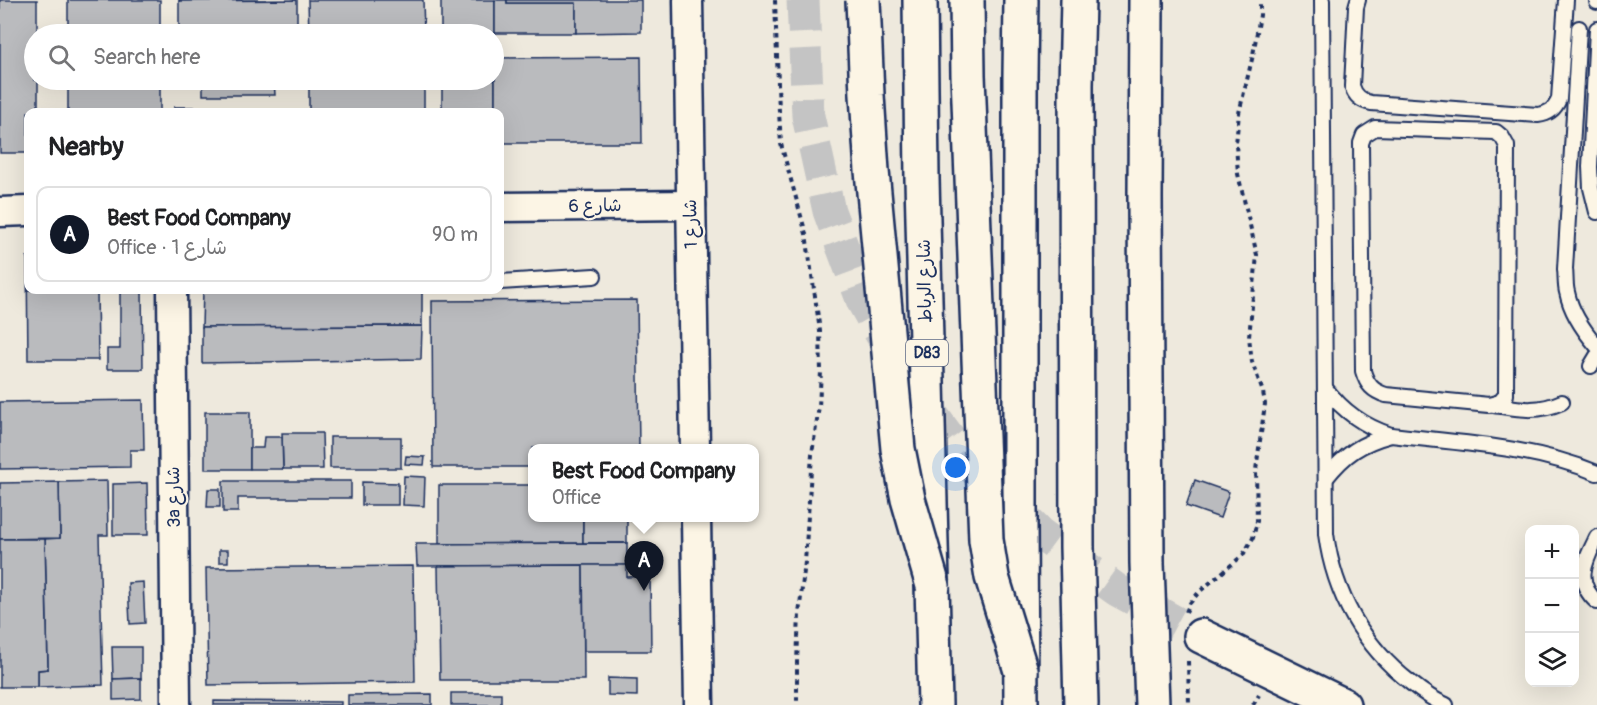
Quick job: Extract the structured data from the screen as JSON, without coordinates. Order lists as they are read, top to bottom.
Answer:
{
  "streets": {
    "highway": ["شارع الرباط", "D83"],
    "street": ["شارع 6", "شارع 1", "3a شارع"]
  },
  "crossings": [
    ["شارع 6", "شارع 1"]
  ],
  "page": {
    "search": "Search here",
    "heading": "Nearby",
    "list": [
      {
        "mark": "A",
        "name": "Best Food Company",
        "note": "Office · شارع 1",
        "value": "90 m"
      }
    ],
    "popup": ["Best Food Company", "Office"],
    "map_buttons": ["+", "−"],
    "pins": "A"
  }
}
